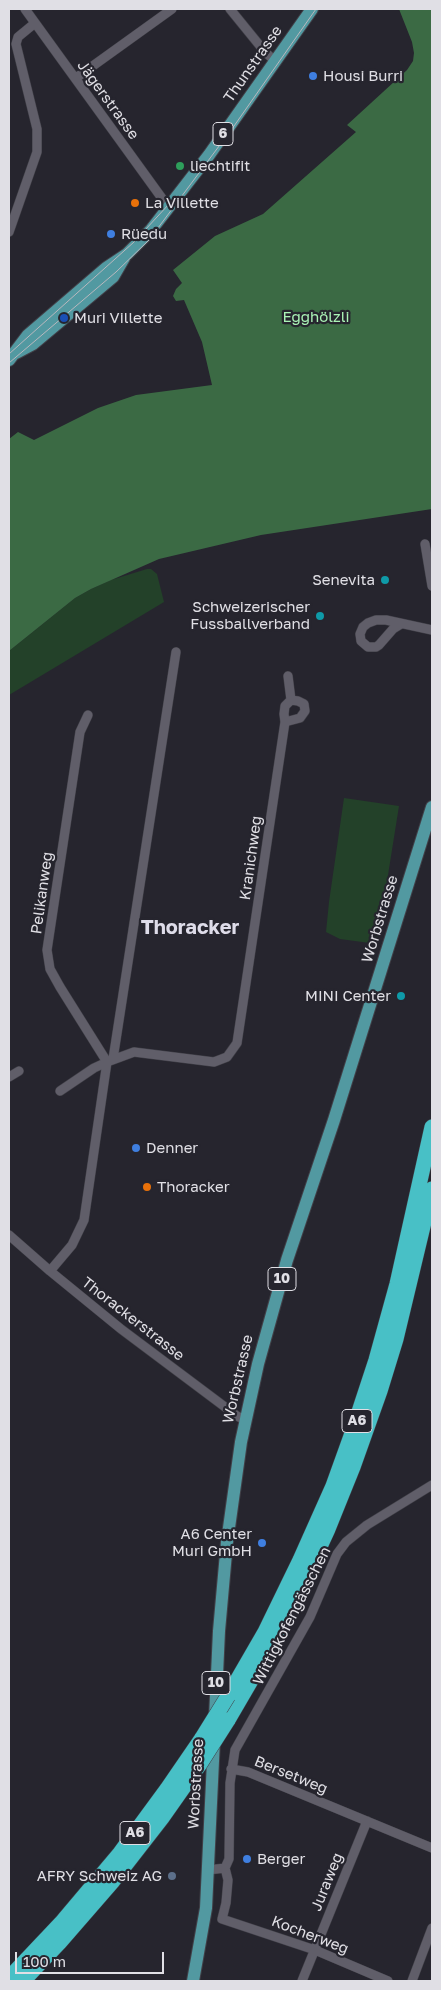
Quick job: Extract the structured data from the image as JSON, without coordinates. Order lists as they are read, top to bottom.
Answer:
{
  "streets": {
    "highway": ["A6"],
    "main road": [
      "Thunstrasse",
      "6",
      "Worbstrasse",
      "10"
    ],
    "street": [
      "Jägerstrasse",
      "Kranichweg",
      "Pelikanweg",
      "Thorackerstrasse",
      "Wittigkofengässchen",
      "Bersetweg",
      "Juraweg",
      "Kocherweg"
    ]
  },
  "crossings": [
    ["Thunstrasse", "Jägerstrasse"],
    ["Kranichweg", "Pelikanweg"],
    ["Worbstrasse", "Thorackerstrasse"],
    ["Wittigkofengässchen", "Bersetweg"],
    ["Bersetweg", "Juraweg"],
    ["Bersetweg", "Kocherweg"],
    ["Juraweg", "Kocherweg"]
  ],
  "districts": ["Thoracker"],
  "parks": ["Egghölzli"],
  "places": [
    "Housi Burri",
    "liechtifit",
    "La Villette",
    "Rüedu",
    "Muri Villette",
    "Senevita",
    "Schweizerischer Fussballverband",
    "MINI Center",
    "Denner",
    "Thoracker",
    "A6 Center Muri GmbH",
    "Berger",
    "AFRY Schweiz AG"
  ],
  "scale_bar": "100 m"
}
